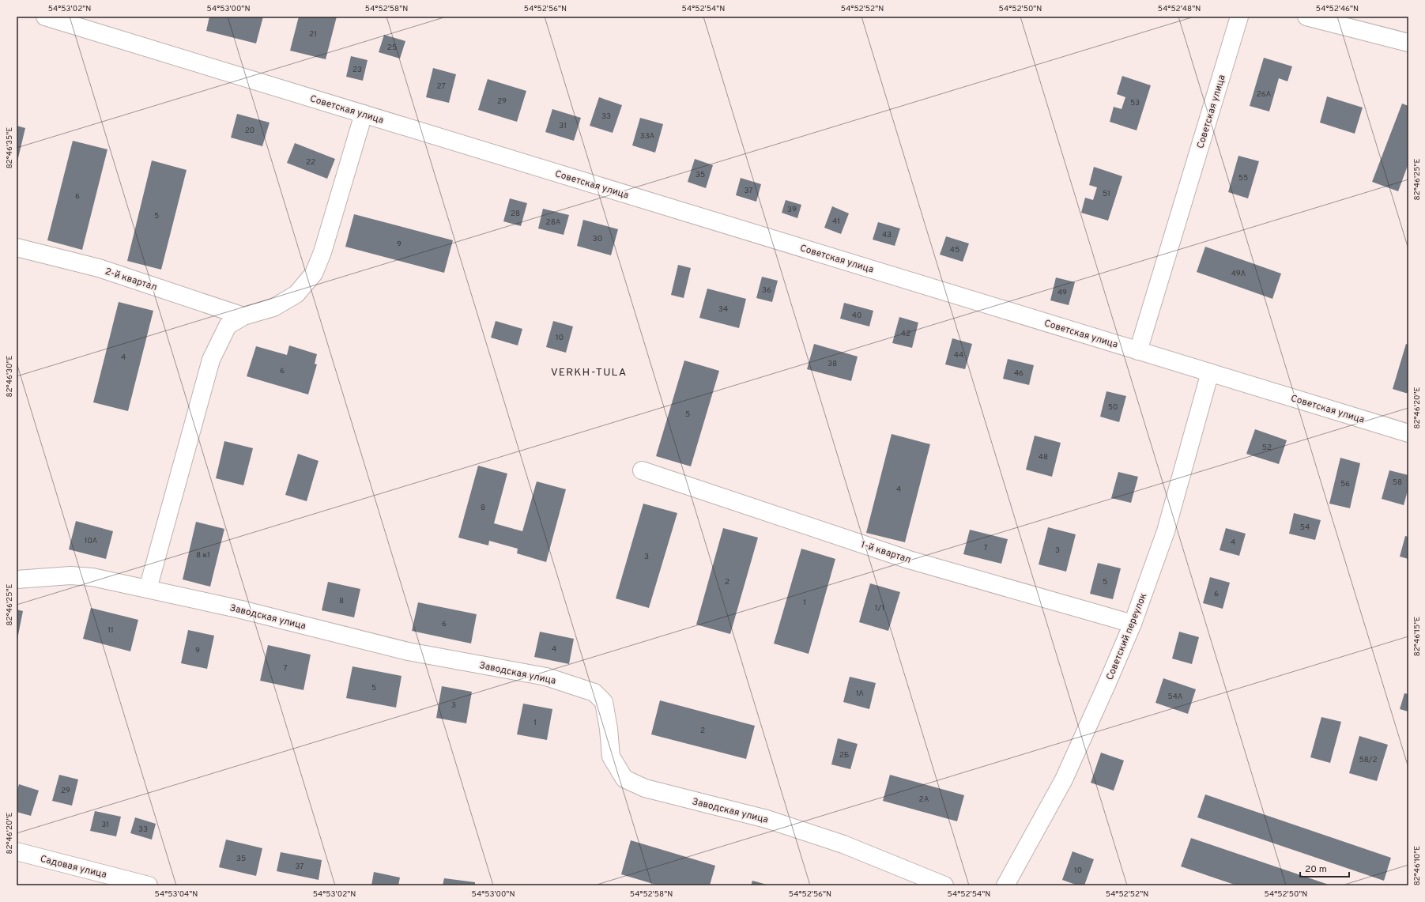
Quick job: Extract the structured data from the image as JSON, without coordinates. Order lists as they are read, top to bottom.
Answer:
{
  "streets": {
    "street": [
      "Советская улица",
      "2-й квартал",
      "1-й квартал",
      "Заводская улица",
      "Советский переулок",
      "Садовая улица"
    ]
  },
  "crossings": [
    ["Советская улица", "Советский переулок"],
    ["1-й квартал", "Советский переулок"]
  ],
  "districts": ["VERKH-TULA"],
  "house_numbers": [
    "21",
    "25",
    "23",
    "27",
    "26А",
    "29",
    "53",
    "33",
    "31",
    "20",
    "33А",
    "22",
    "35",
    "55",
    "37",
    "51",
    "6",
    "39",
    "28",
    "5",
    "41",
    "28А",
    "43",
    "30",
    "9",
    "45",
    "49А",
    "36",
    "49",
    "34",
    "40",
    "42",
    "10",
    "44",
    "4",
    "38",
    "6",
    "46",
    "50",
    "5",
    "52",
    "48",
    "58",
    "56",
    "4",
    "8",
    "54",
    "10А",
    "4",
    "7",
    "3",
    "8 к1",
    "3",
    "2",
    "5",
    "6",
    "8",
    "1",
    "1/1",
    "6",
    "11",
    "4",
    "9",
    "7",
    "5",
    "1А",
    "54А",
    "3",
    "1",
    "2",
    "2Б",
    "58/2",
    "29",
    "2А",
    "31",
    "33",
    "35",
    "37",
    "10"
  ],
  "scale_bar": "20 m",
  "coordinates": [
    "54°53'02\"N",
    "54°53'00\"N",
    "54°52'58\"N",
    "54°52'56\"N",
    "54°52'54\"N",
    "54°52'52\"N",
    "54°52'50\"N",
    "54°52'48\"N",
    "54°52'46\"N",
    "82°46'35\"E",
    "82°46'25\"E",
    "82°46'30\"E",
    "82°46'20\"E",
    "82°46'15\"E",
    "82°46'10\"E",
    "54°53'04\"N"
  ]
}
